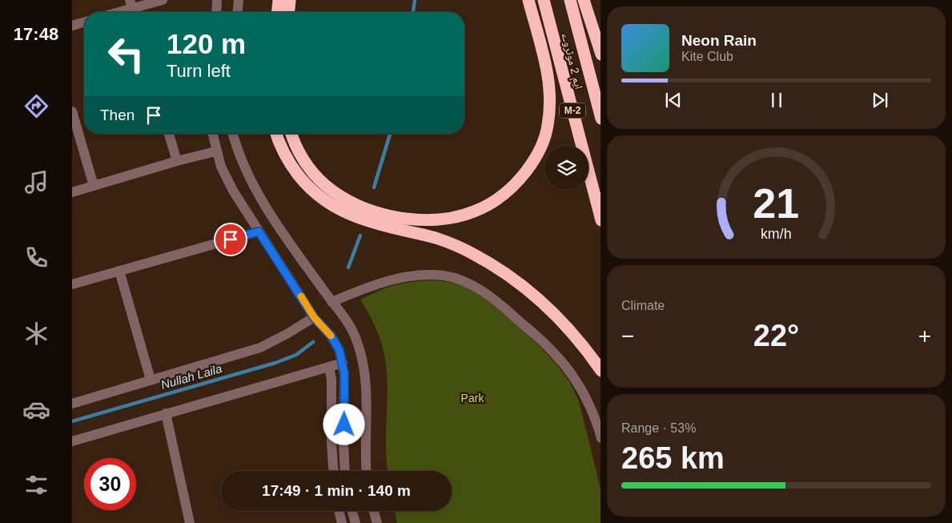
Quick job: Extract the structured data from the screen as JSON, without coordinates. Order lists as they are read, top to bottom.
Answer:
{
  "streets": {
    "highway": ["ایم 2 موٹروے", "M-2"]
  },
  "water": ["Nullah Laila"],
  "parks": ["Park"],
  "page": {
    "tabs": "17:48",
    "turn": ["120 m", "Turn left"],
    "song": ["Neon Rain", "Kite Club"],
    "then": "Then",
    "tile": [
      "Climate",
      ["Range · 53%", "265 km"]
    ],
    "heat": ["−", "22°", "+"],
    "limit": "30",
    "trip": "17:49 · 1 min · 140 m",
    "gauge": ["21", "km/h"]
  }
}
